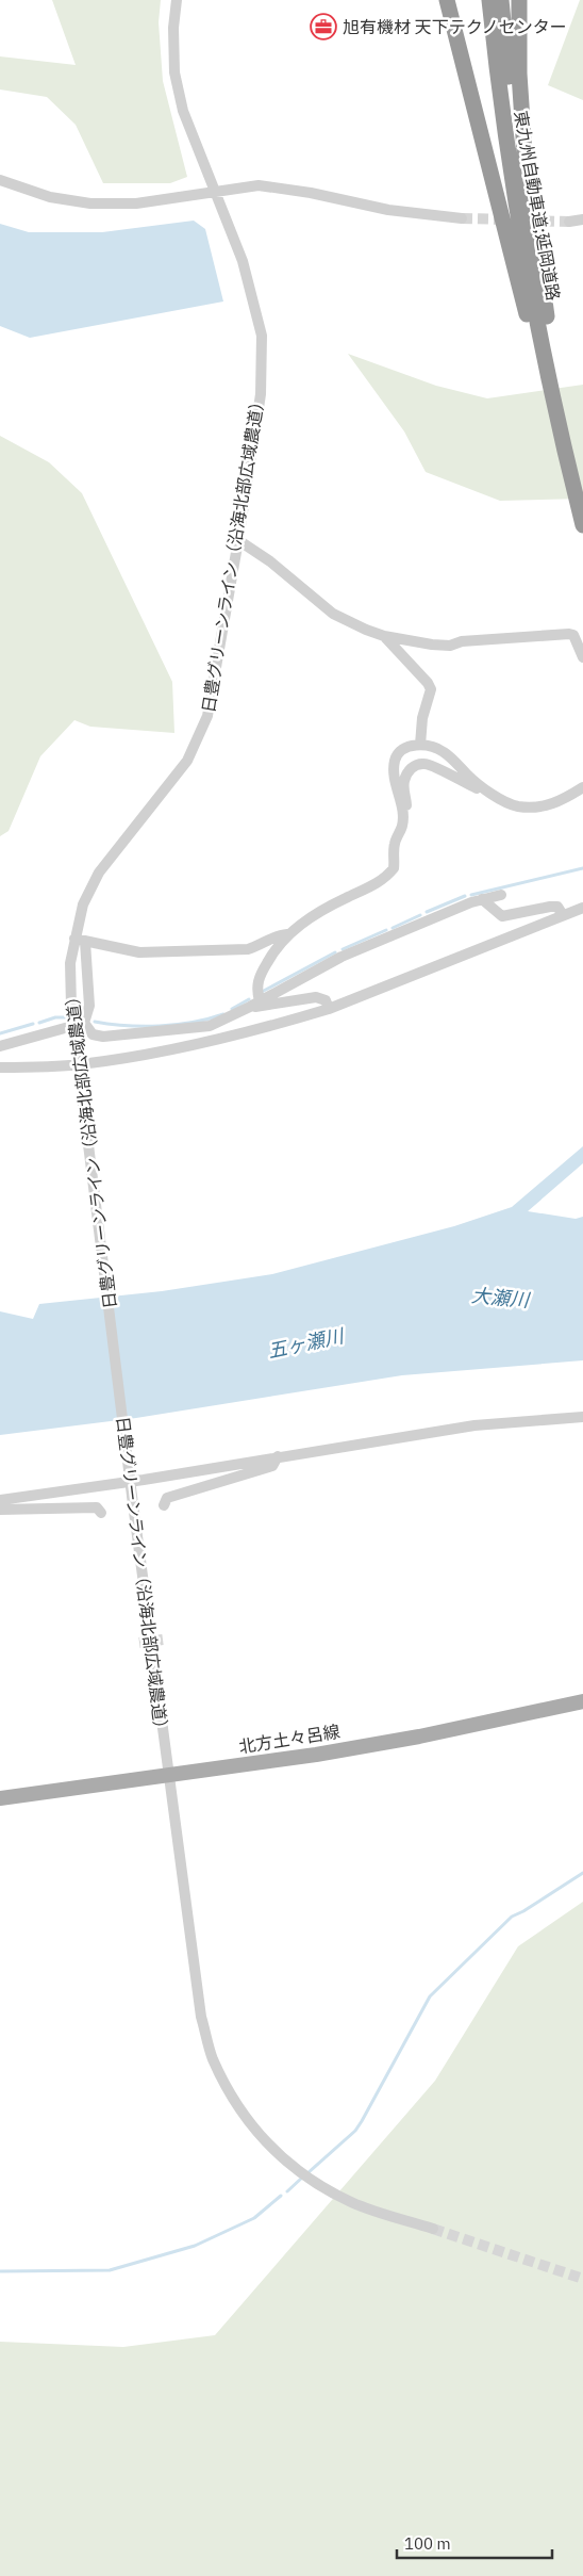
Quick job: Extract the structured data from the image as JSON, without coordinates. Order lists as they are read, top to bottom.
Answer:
{
  "streets": {
    "highway": ["東九州自動車道;延岡道路"],
    "main road": ["北方土々呂線"],
    "street": ["日豊グリーンライン（沿海北部広域農道）"]
  },
  "crossings": [
    ["日豊グリーンライン（沿海北部広域農道）", "北方土々呂線"]
  ],
  "water": ["大瀬川", "五ヶ瀬川"],
  "places": {
    "office": ["旭有機材 天下テクノセンター"]
  },
  "scale_bar": "100 m"
}
